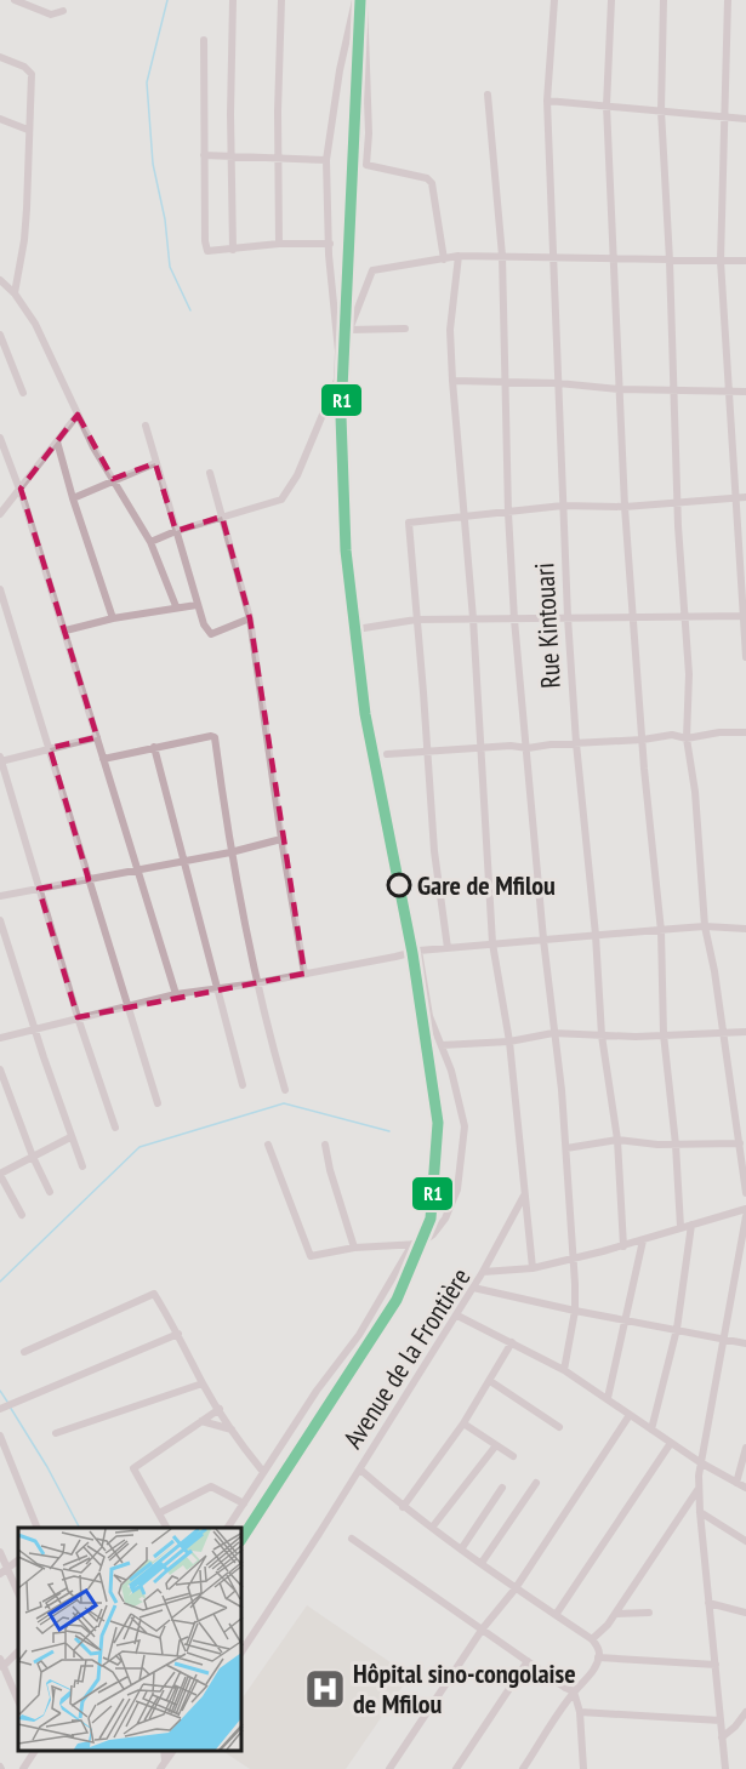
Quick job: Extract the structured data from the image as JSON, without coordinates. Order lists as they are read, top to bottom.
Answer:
{
  "streets": {
    "street": ["Rue Kintouari", "Avenue de la Frontière"]
  },
  "crossings": [
    ["Rue Kintouari", "Avenue de la Frontière"]
  ],
  "places": {
    "other": ["Gare de Mfilou"],
    "hospital": ["Hôpital sino-congolaise de Mfilou"]
  },
  "lines": ["transit line R1"]
}
